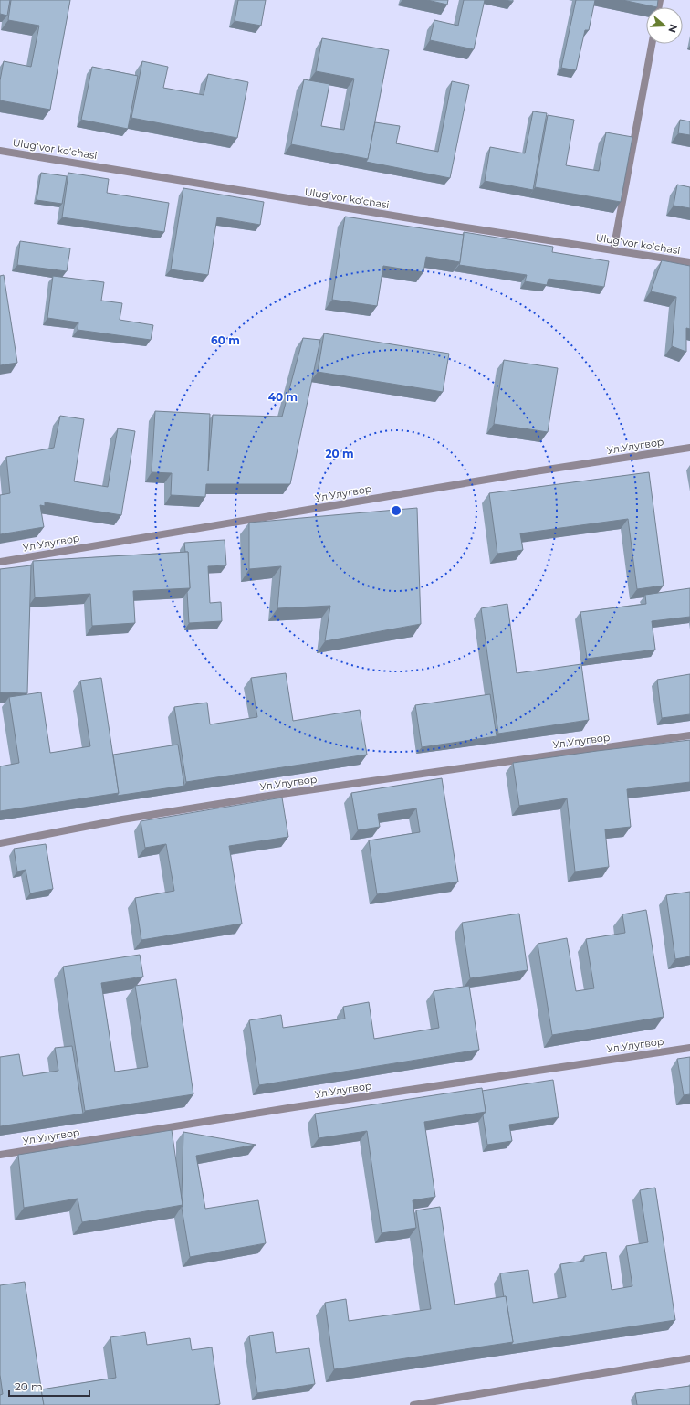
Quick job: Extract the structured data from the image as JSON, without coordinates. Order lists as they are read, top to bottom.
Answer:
{
  "streets": {
    "street": ["Ulugʻvor koʻchasi", "Ул.Улугвор"]
  },
  "scale_bar": "20 m",
  "north": "right",
  "rings": ["60 m", "40 m", "20 m"]
}
